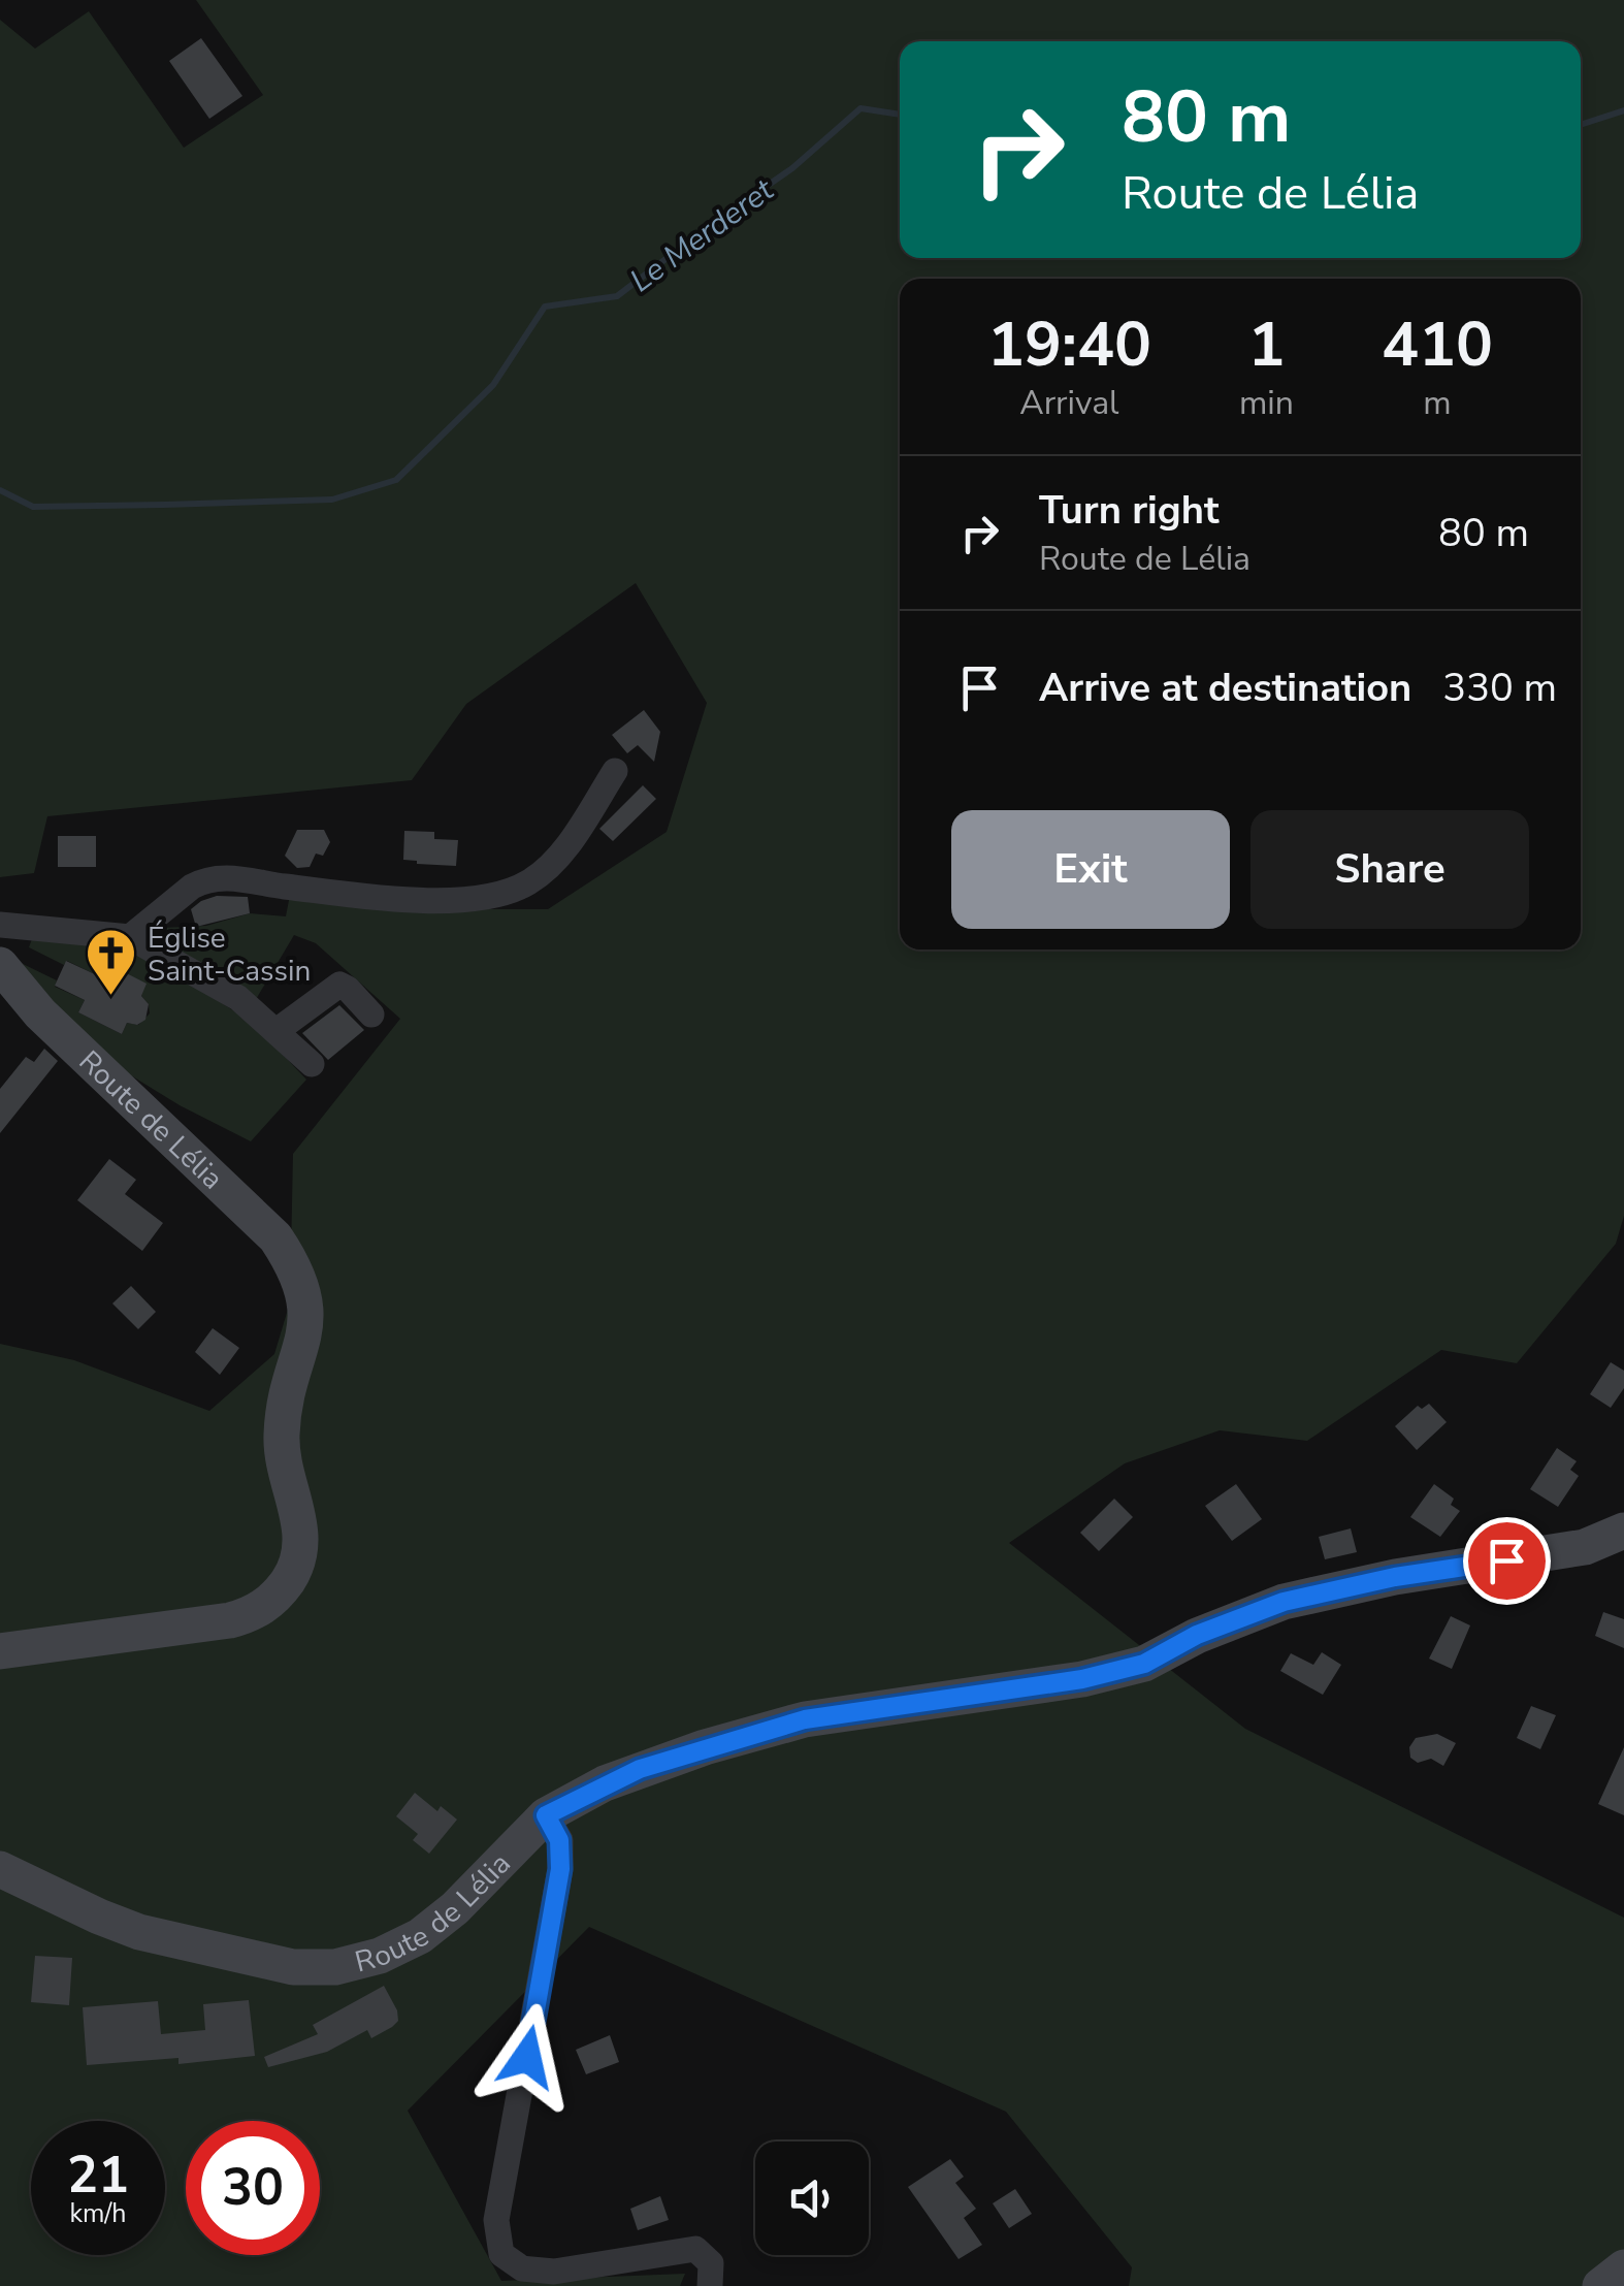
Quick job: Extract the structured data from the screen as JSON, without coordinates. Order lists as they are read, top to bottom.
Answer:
{
  "streets": {
    "street": ["Route de Lélia"]
  },
  "water": ["Le Merderet"],
  "places": {
    "church": ["Église Saint-Cassin"]
  },
  "page": {
    "turn": ["80 m", "Route de Lélia"],
    "eta": [
      "19:40",
      "Arrival",
      "1",
      "min",
      "410",
      "m"
    ],
    "list": [
      {
        "name": "Turn right",
        "note": "Route de Lélia",
        "value": "80 m"
      },
      {
        "name": "Arrive at destination",
        "value": "330 m"
      }
    ],
    "buttons": ["Exit", "Share"],
    "speed": "21 km/h",
    "limit": "30"
  }
}
